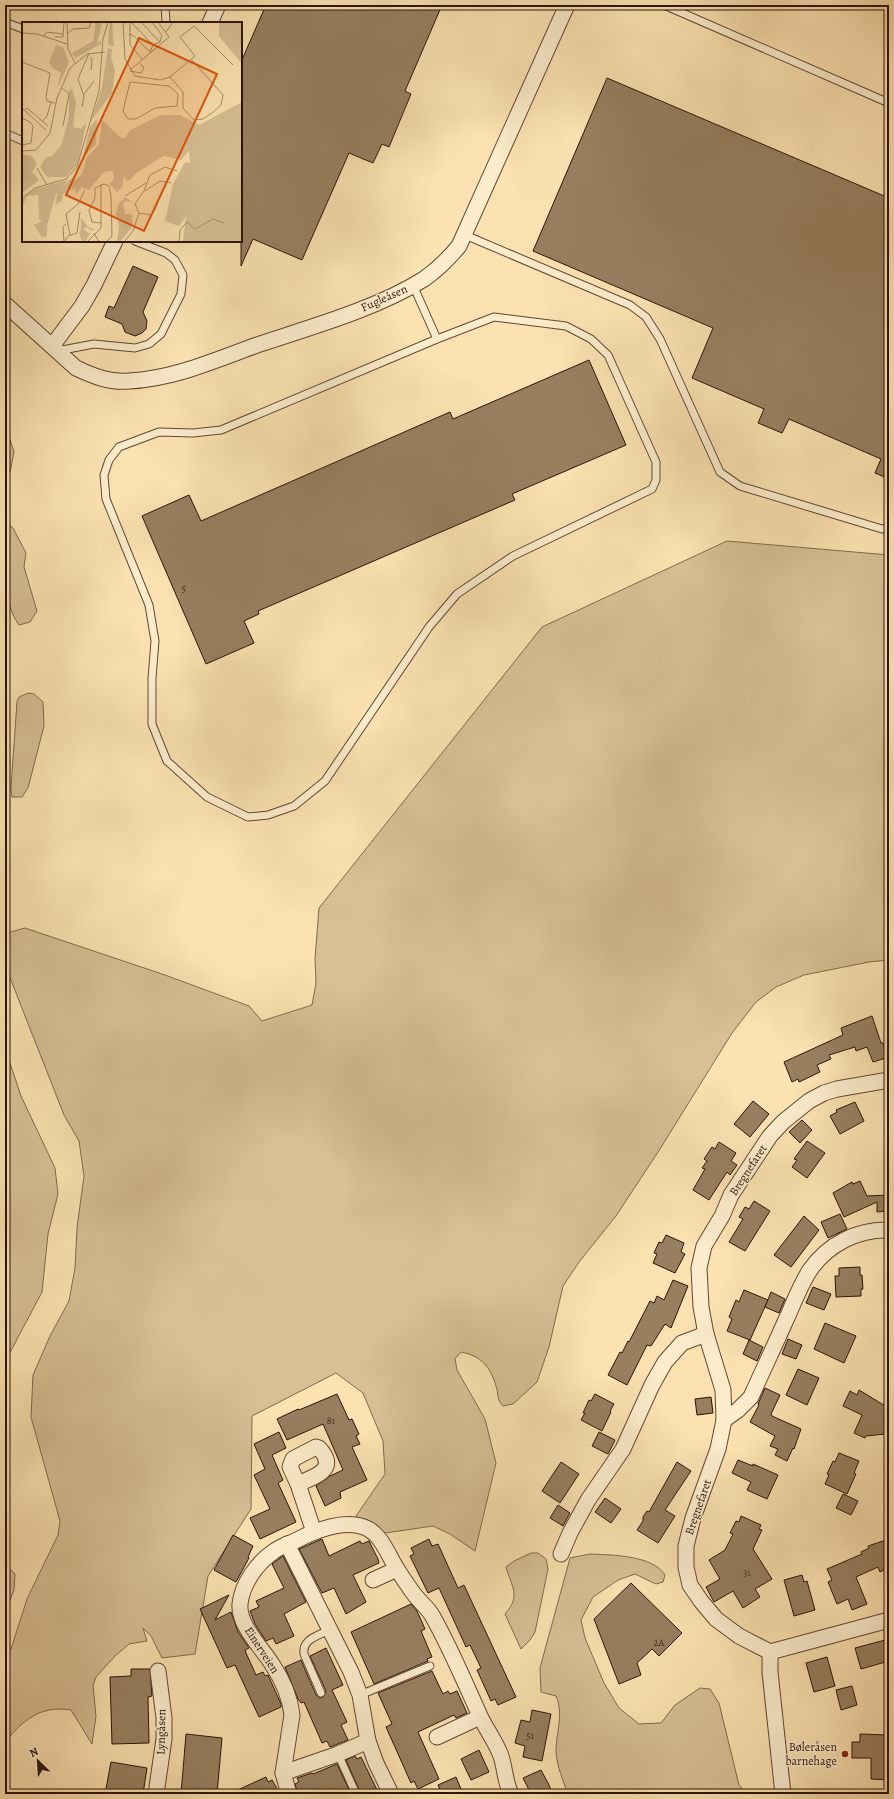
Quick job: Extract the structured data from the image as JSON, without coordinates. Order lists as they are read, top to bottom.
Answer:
{
  "streets": {
    "street": [
      "Fugleåsen",
      "Bregnefaret",
      "Einerveien",
      "Lyngåsen"
    ]
  },
  "places": ["Bøleråsen barnehage"],
  "house_numbers": [
    "5",
    "81",
    "31",
    "2A",
    "51"
  ],
  "north": "top left"
}
